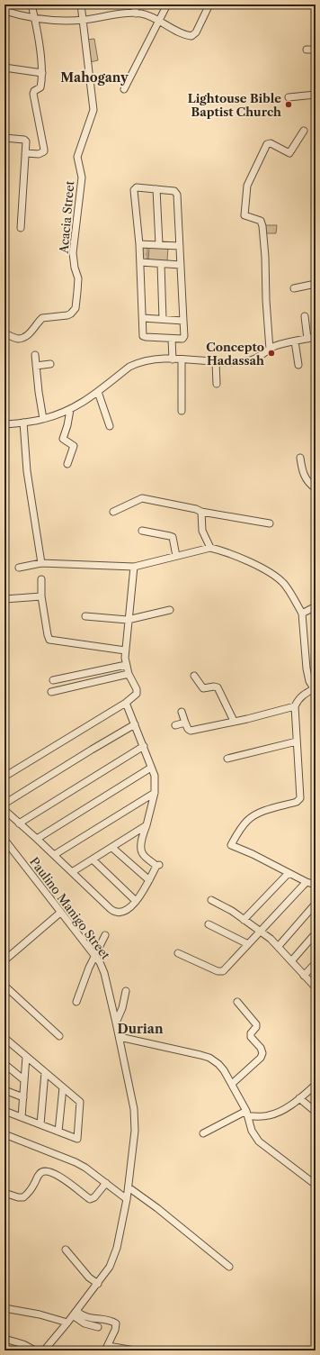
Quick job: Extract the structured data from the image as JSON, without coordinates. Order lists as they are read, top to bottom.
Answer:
{
  "streets": {
    "street": ["Acacia Street", "Paulino Manigo Street"]
  },
  "districts": ["Mahogany", "Durian"],
  "places": ["Lightouse Bible Baptist Church", "Concepto Hadassah"]
}
